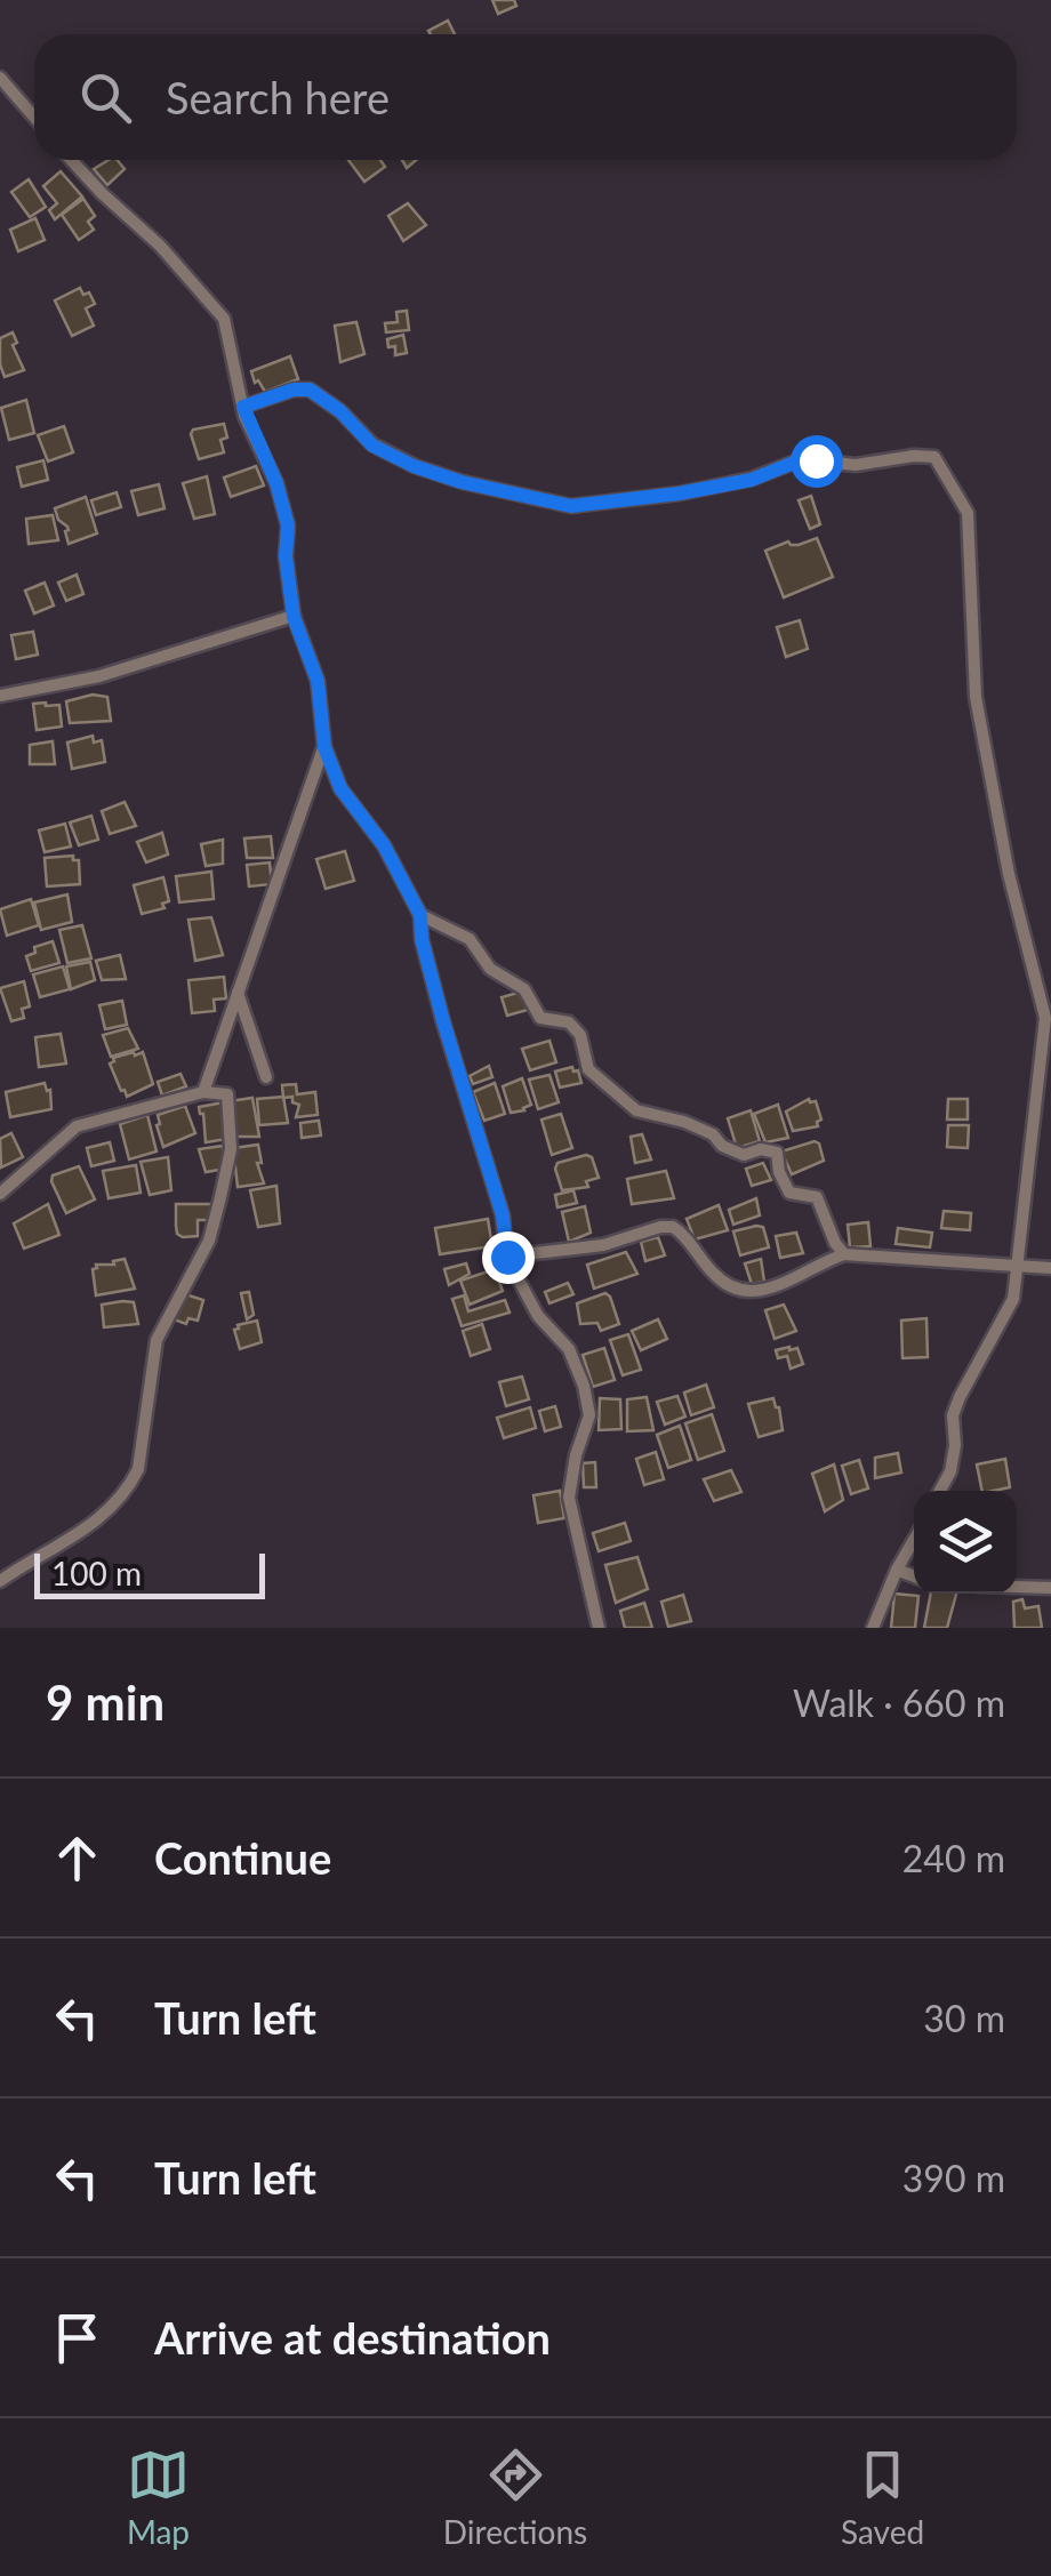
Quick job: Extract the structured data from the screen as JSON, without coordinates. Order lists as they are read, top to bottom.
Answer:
{
  "scale_bar": "100 m",
  "page": {
    "search": "Search here",
    "scale": "100 m",
    "heading": ["9 min", "Walk · 660 m"],
    "list": [
      ["Continue", "240 m"],
      ["Turn left", "30 m"],
      ["Turn left", "390 m"],
      "Arrive at destination"
    ],
    "nav": ["Map", "Directions", "Saved"]
  }
}
